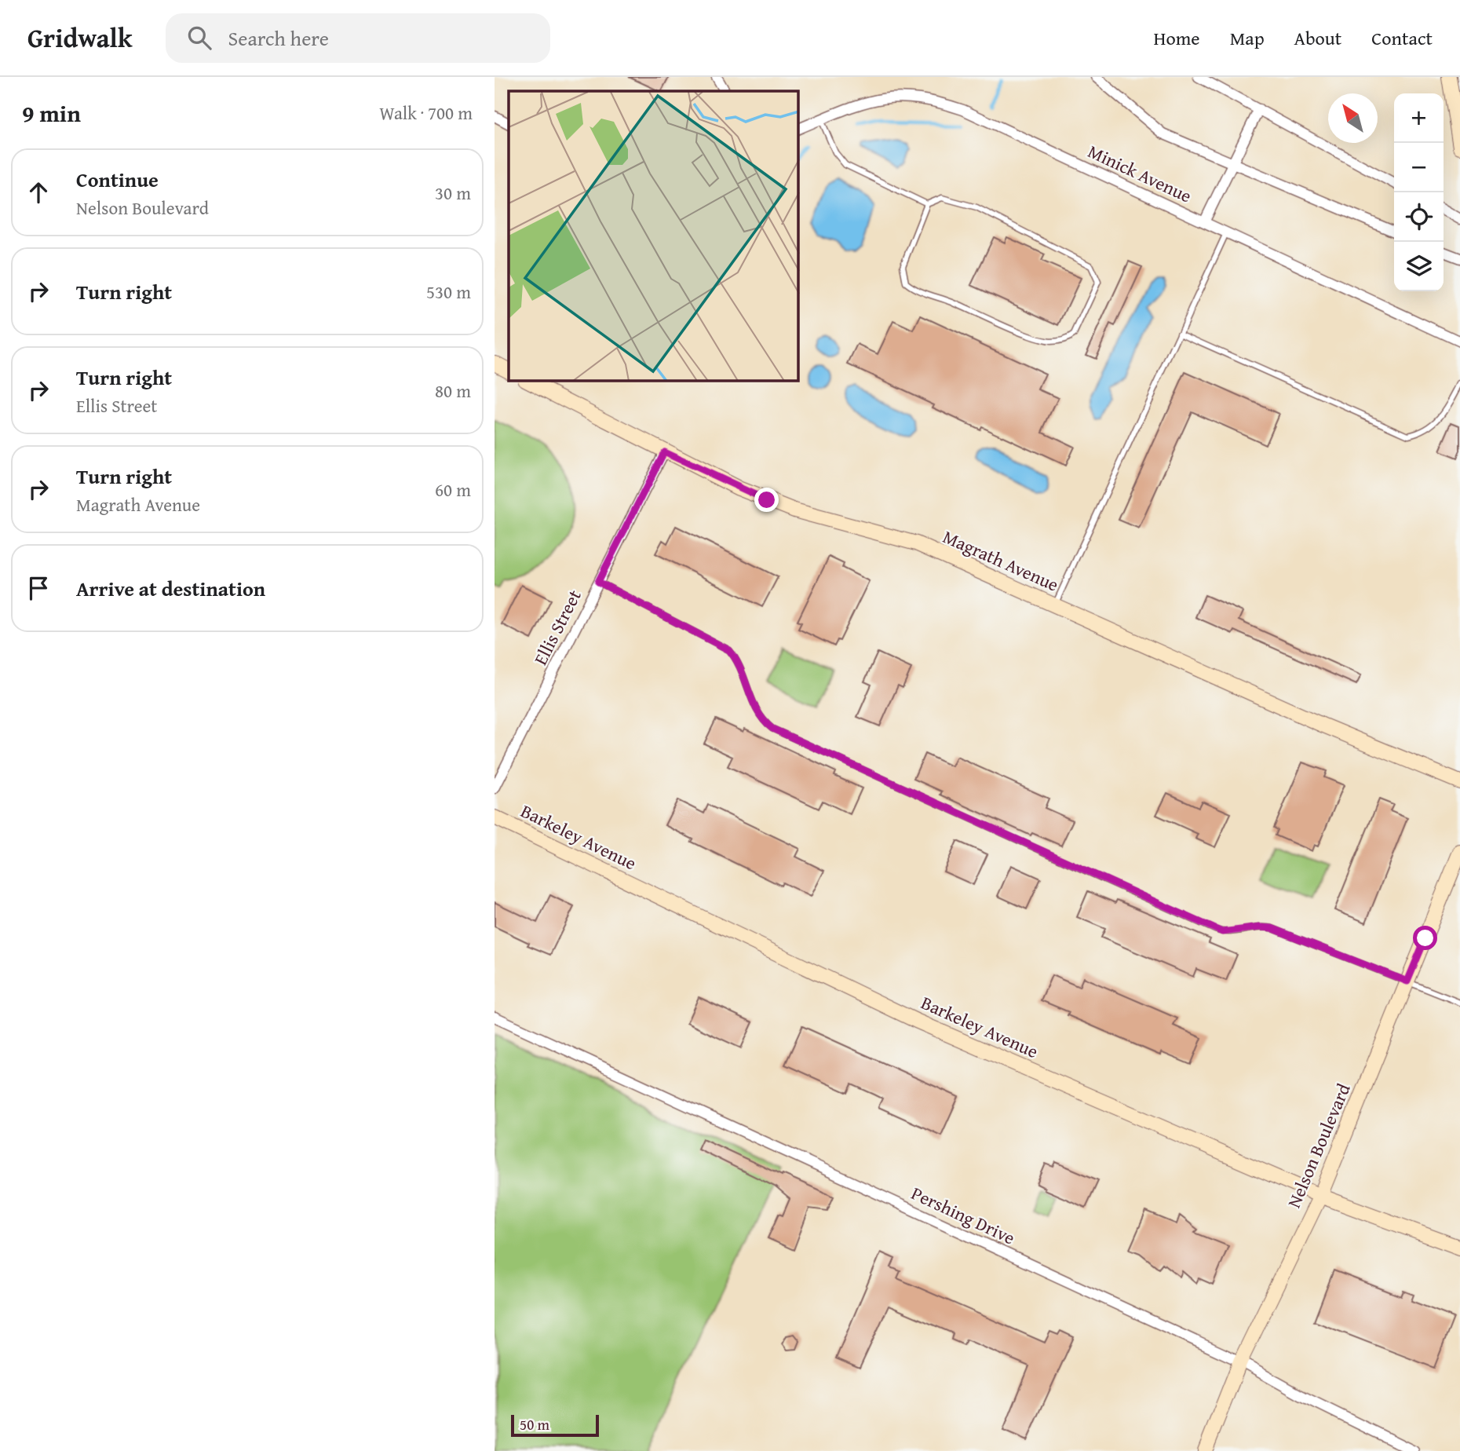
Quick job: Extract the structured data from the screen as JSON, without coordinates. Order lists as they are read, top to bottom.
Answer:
{
  "streets": {
    "main road": ["Magrath Avenue", "Barkeley Avenue", "Nelson Boulevard"],
    "street": ["Minick Avenue", "Ellis Street", "Pershing Drive"]
  },
  "crossings": [
    ["Magrath Avenue", "Ellis Street"],
    ["Barkeley Avenue", "Nelson Boulevard"],
    ["Nelson Boulevard", "Pershing Drive"]
  ],
  "scale_bar": "50 m",
  "north": "top left",
  "page": {
    "header": "Gridwalk",
    "search": "Search here",
    "nav": [
      "Home",
      "Map",
      "About",
      "Contact"
    ],
    "heading": ["9 min", "Walk · 700 m"],
    "map_buttons": ["+", "−"],
    "list": [
      ["Continue", "Nelson Boulevard", "30 m"],
      ["Turn right", "530 m"],
      ["Turn right", "Ellis Street", "80 m"],
      ["Turn right", "Magrath Avenue", "60 m"],
      "Arrive at destination"
    ],
    "scale": "50 m"
  }
}
